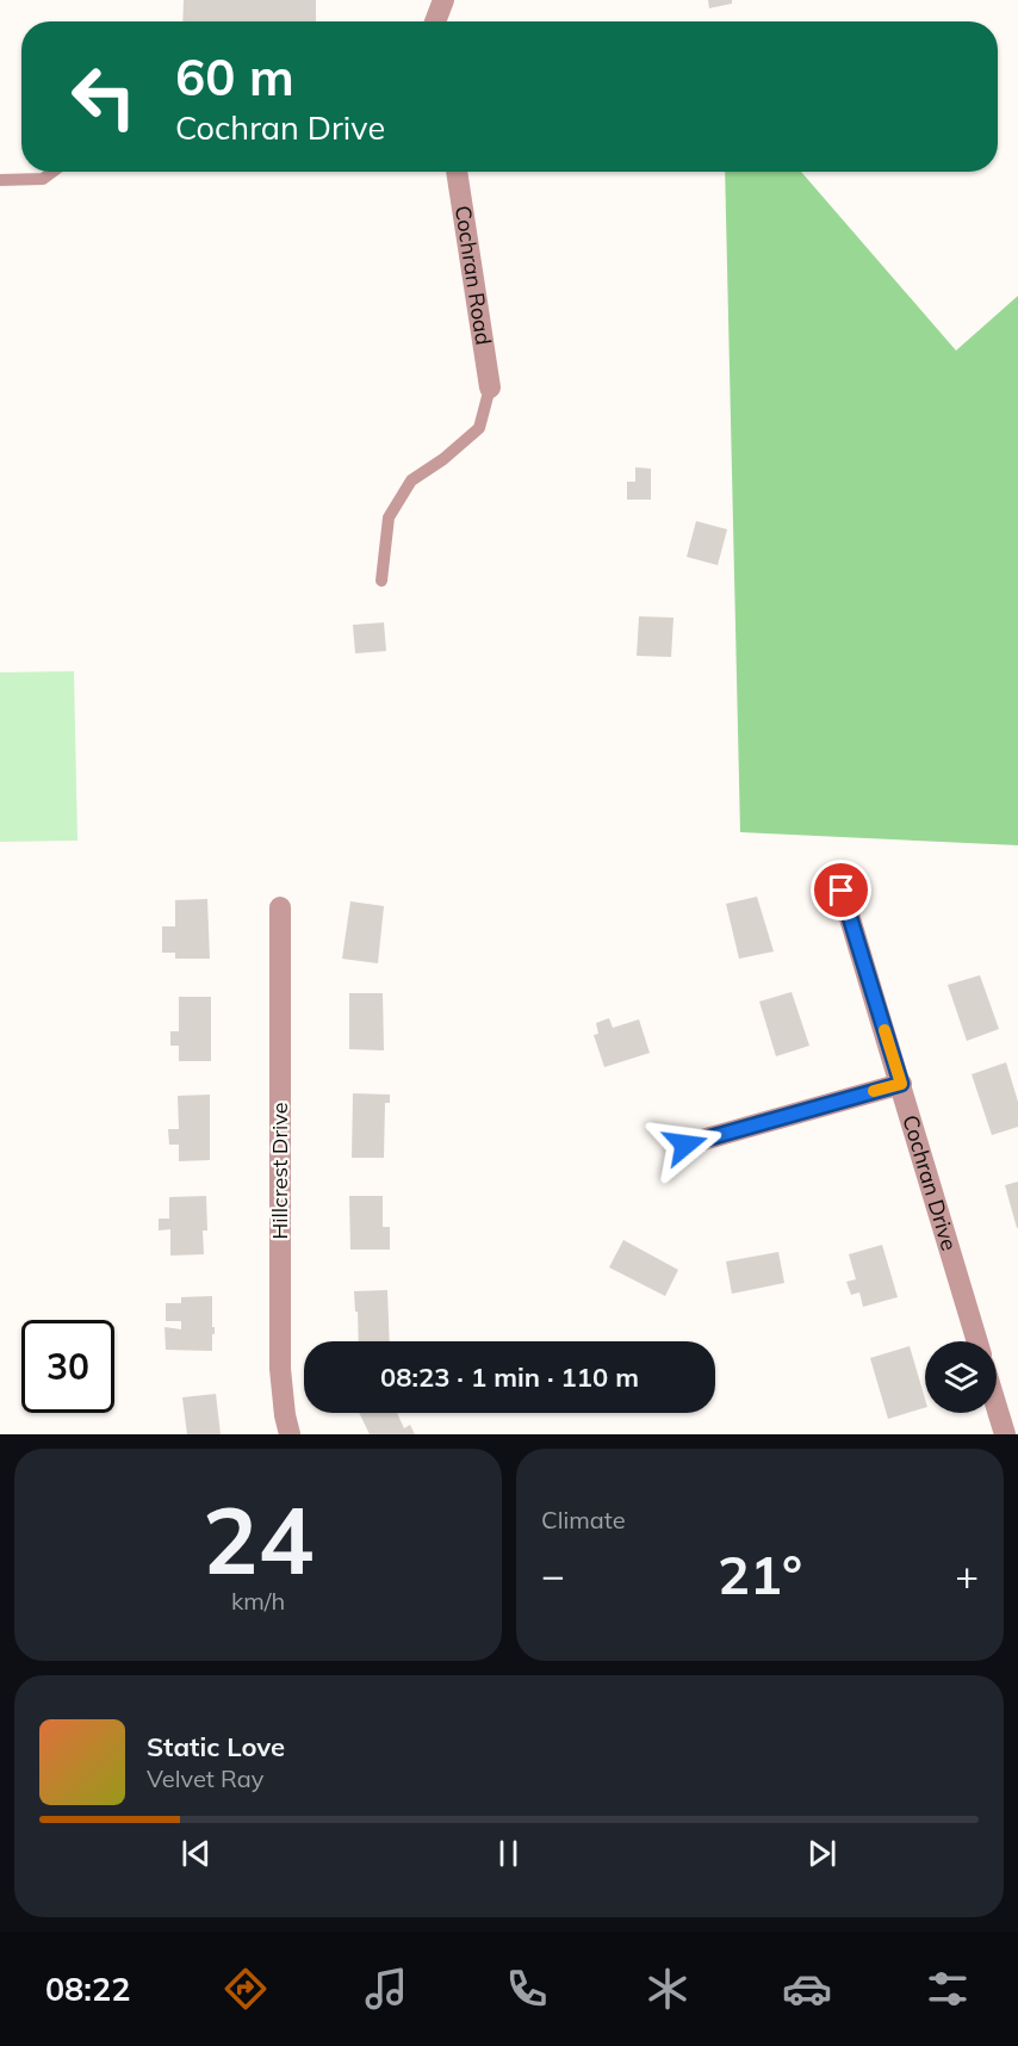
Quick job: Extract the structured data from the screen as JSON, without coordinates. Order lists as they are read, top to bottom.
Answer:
{
  "streets": {
    "street": ["Cochran Road", "Hillcrest Drive", "Cochran Drive"]
  },
  "page": {
    "turn": ["60 m", "Cochran Drive"],
    "limit": "30",
    "trip": "08:23 · 1 min · 110 m",
    "tile": [
      ["24", "km/h"],
      "Climate"
    ],
    "heat": ["−", "21°", "+"],
    "song": ["Static Love", "Velvet Ray"],
    "tabs": "08:22"
  }
}
